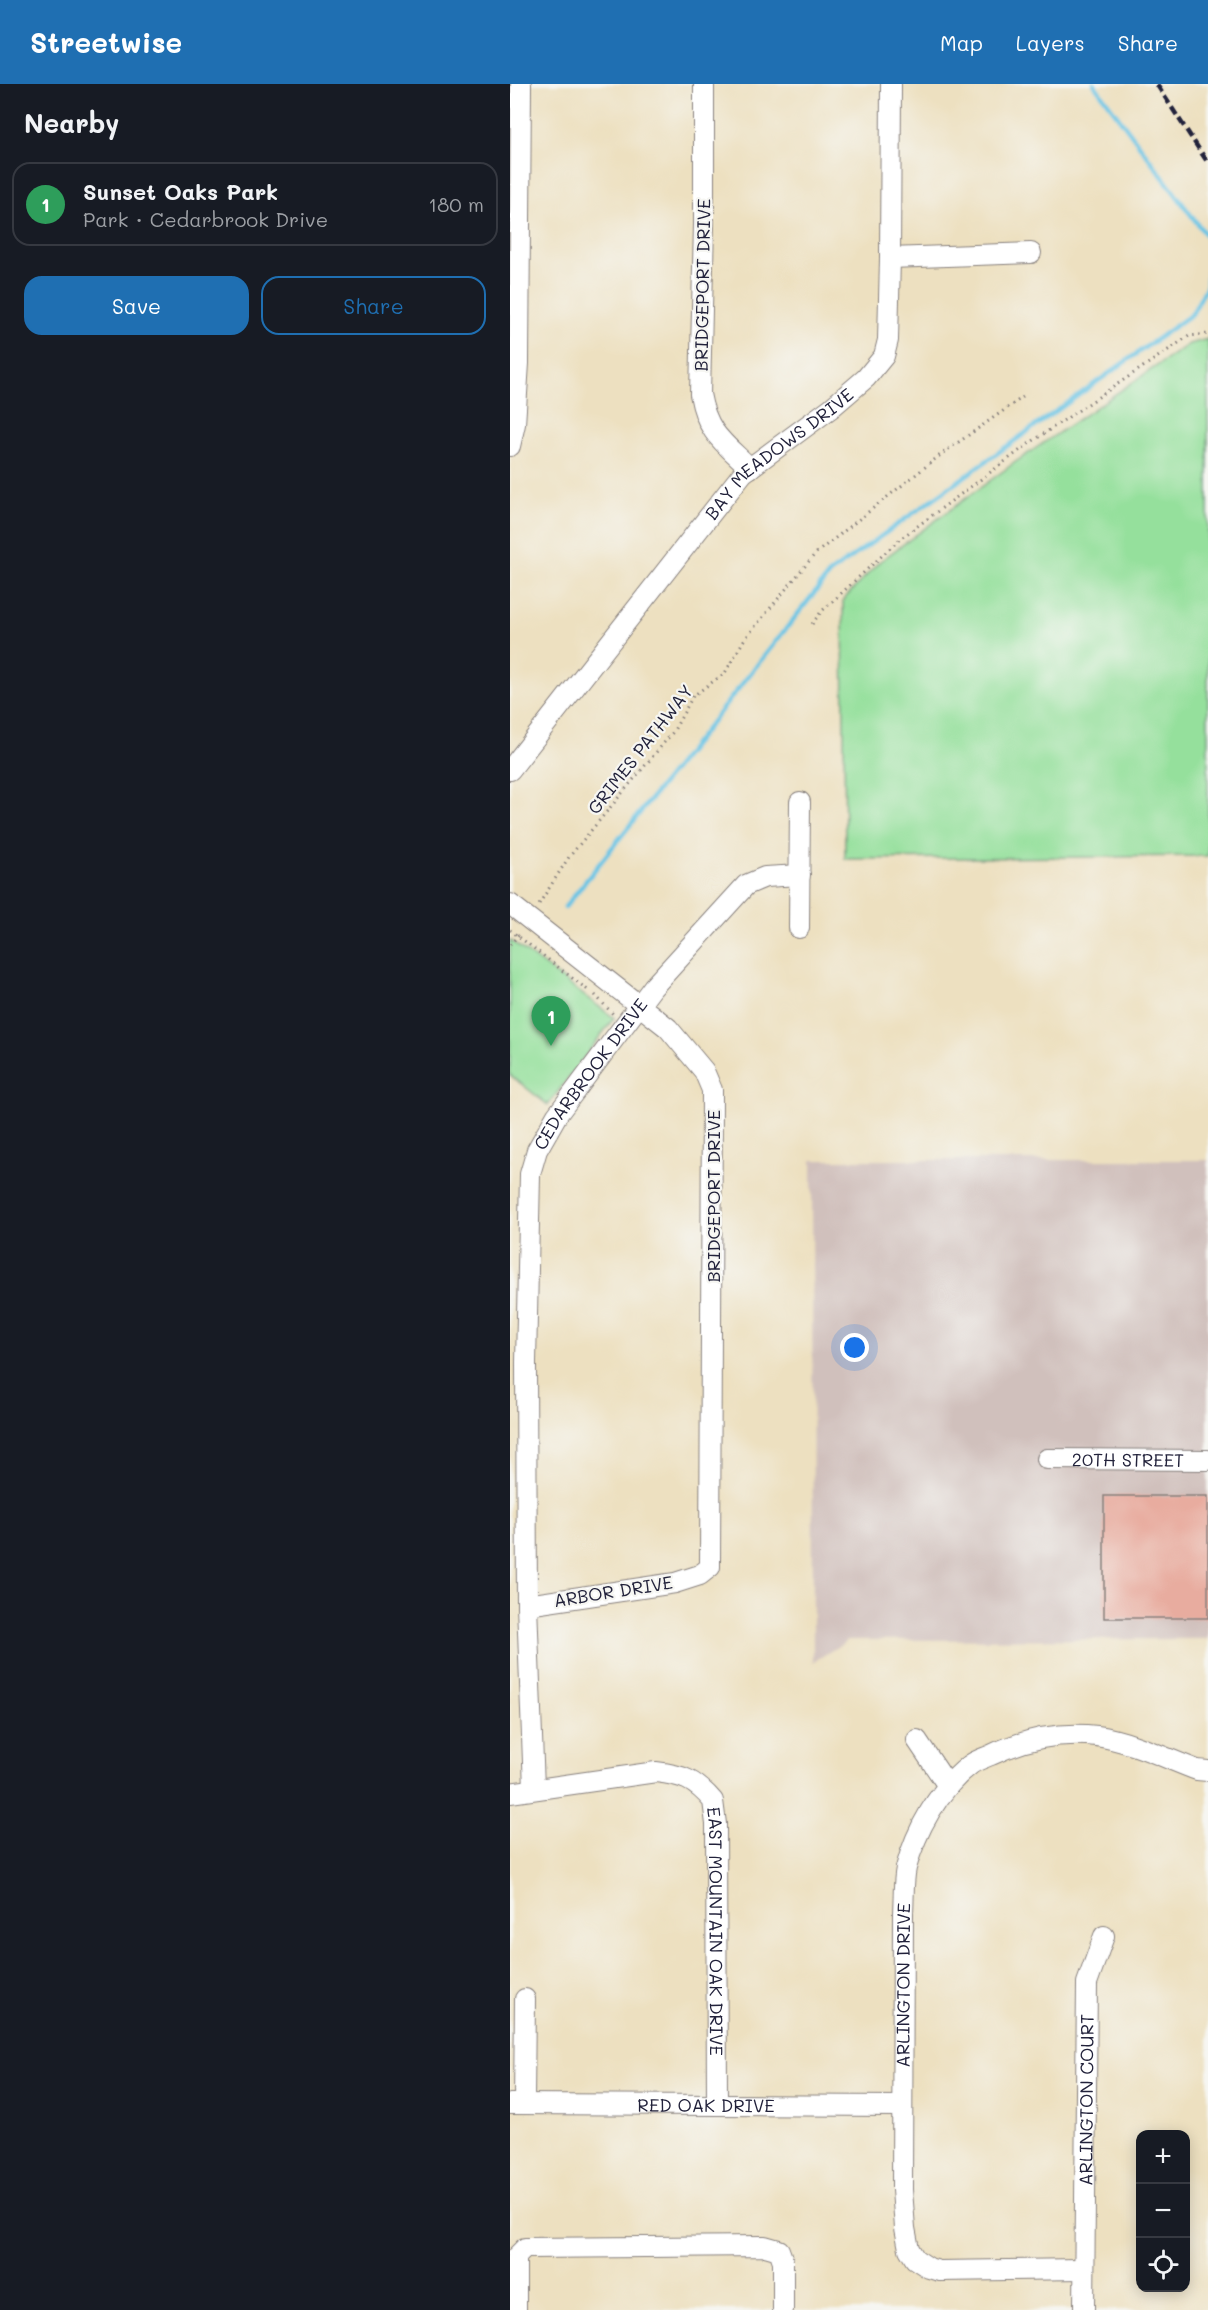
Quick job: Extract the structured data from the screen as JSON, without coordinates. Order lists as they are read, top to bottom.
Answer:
{
  "streets": {
    "street": [
      "BRIDGEPORT DRIVE",
      "BAY MEADOWS DRIVE",
      "CEDARBROOK DRIVE",
      "20TH STREET",
      "ARBOR DRIVE",
      "EAST MOUNTAIN OAK DRIVE",
      "ARLINGTON DRIVE",
      "ARLINGTON COURT",
      "RED OAK DRIVE"
    ],
    "path": ["GRIMES PATHWAY"]
  },
  "crossings": [
    ["BRIDGEPORT DRIVE", "BAY MEADOWS DRIVE"],
    ["BRIDGEPORT DRIVE", "GRIMES PATHWAY"],
    ["BRIDGEPORT DRIVE", "CEDARBROOK DRIVE"],
    ["BRIDGEPORT DRIVE", "ARBOR DRIVE"],
    ["CEDARBROOK DRIVE", "ARBOR DRIVE"],
    ["CEDARBROOK DRIVE", "EAST MOUNTAIN OAK DRIVE"],
    ["EAST MOUNTAIN OAK DRIVE", "RED OAK DRIVE"],
    ["ARLINGTON DRIVE", "ARLINGTON COURT"],
    ["ARLINGTON DRIVE", "RED OAK DRIVE"]
  ],
  "page": {
    "header": "Streetwise",
    "nav": ["Map", "Layers", "Share"],
    "heading": "Nearby",
    "list": [
      {
        "mark": "1",
        "name": "Sunset Oaks Park",
        "note": "Park · Cedarbrook Drive",
        "value": "180 m"
      }
    ],
    "buttons": ["Save", "Share"],
    "pins": "1",
    "map_buttons": ["+", "−"]
  }
}
